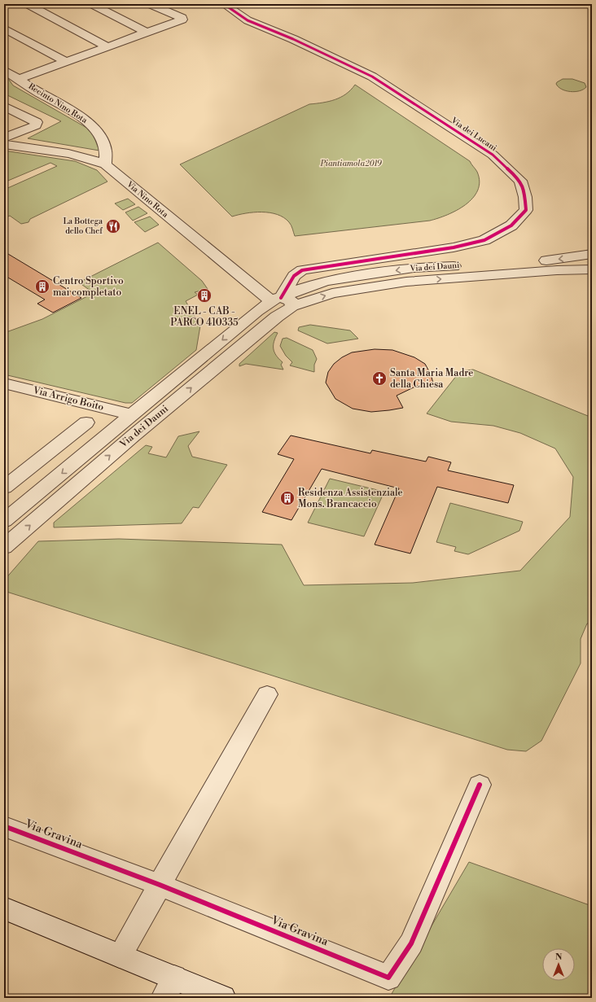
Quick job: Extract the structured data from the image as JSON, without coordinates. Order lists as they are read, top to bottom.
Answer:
{
  "streets": {
    "street": [
      "Recinto Nino Rota",
      "Via dei Lucani",
      "Via Nino Rota",
      "Via dei Dauni",
      "Via Arrigo Boito",
      "Via Gravina"
    ]
  },
  "crossings": [
    ["Recinto Nino Rota", "Via Nino Rota"],
    ["Via Nino Rota", "Via dei Dauni"],
    ["Via dei Dauni", "Via Arrigo Boito"]
  ],
  "parks": ["Piantiamola2019"],
  "places": {
    "restaurant": ["La Bottega dello Chef"],
    "building": ["Centro Sportivo mai completato", "ENEL - CAB - PARCO 410335", "Residenza Assistenziale Mons. Brancaccio"],
    "church": ["Santa Maria Madre della Chiesa"]
  },
  "north": "top"
}
